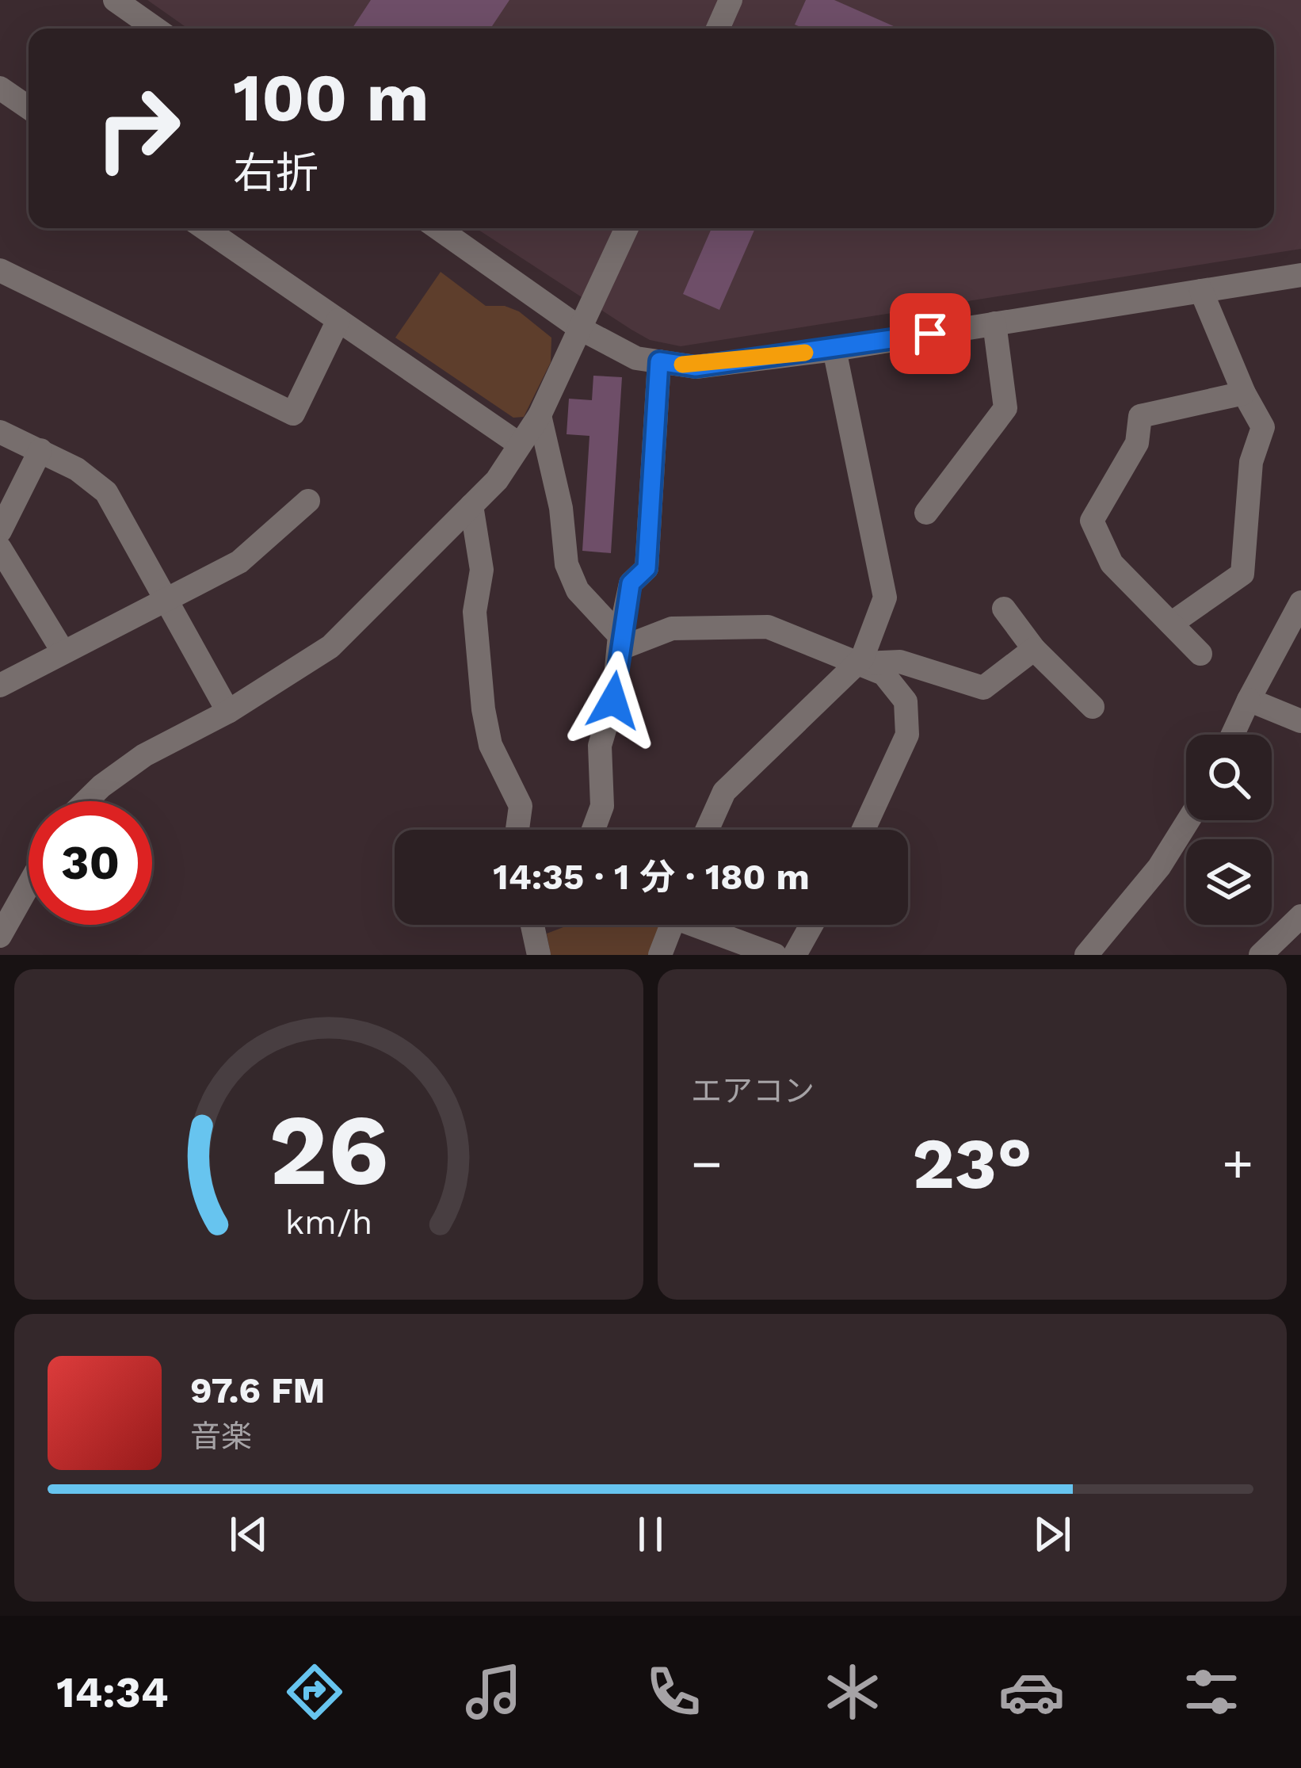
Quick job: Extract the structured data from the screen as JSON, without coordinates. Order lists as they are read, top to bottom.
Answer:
{
  "page": {
    "turn": ["100 m", "右折"],
    "limit": "30",
    "trip": "14:35 · 1 分 · 180 m",
    "tile": "エアコン",
    "heat": ["−", "23°", "+"],
    "song": ["97.6 FM", "音楽"],
    "tabs": "14:34",
    "gauge": ["26", "km/h"]
  }
}
